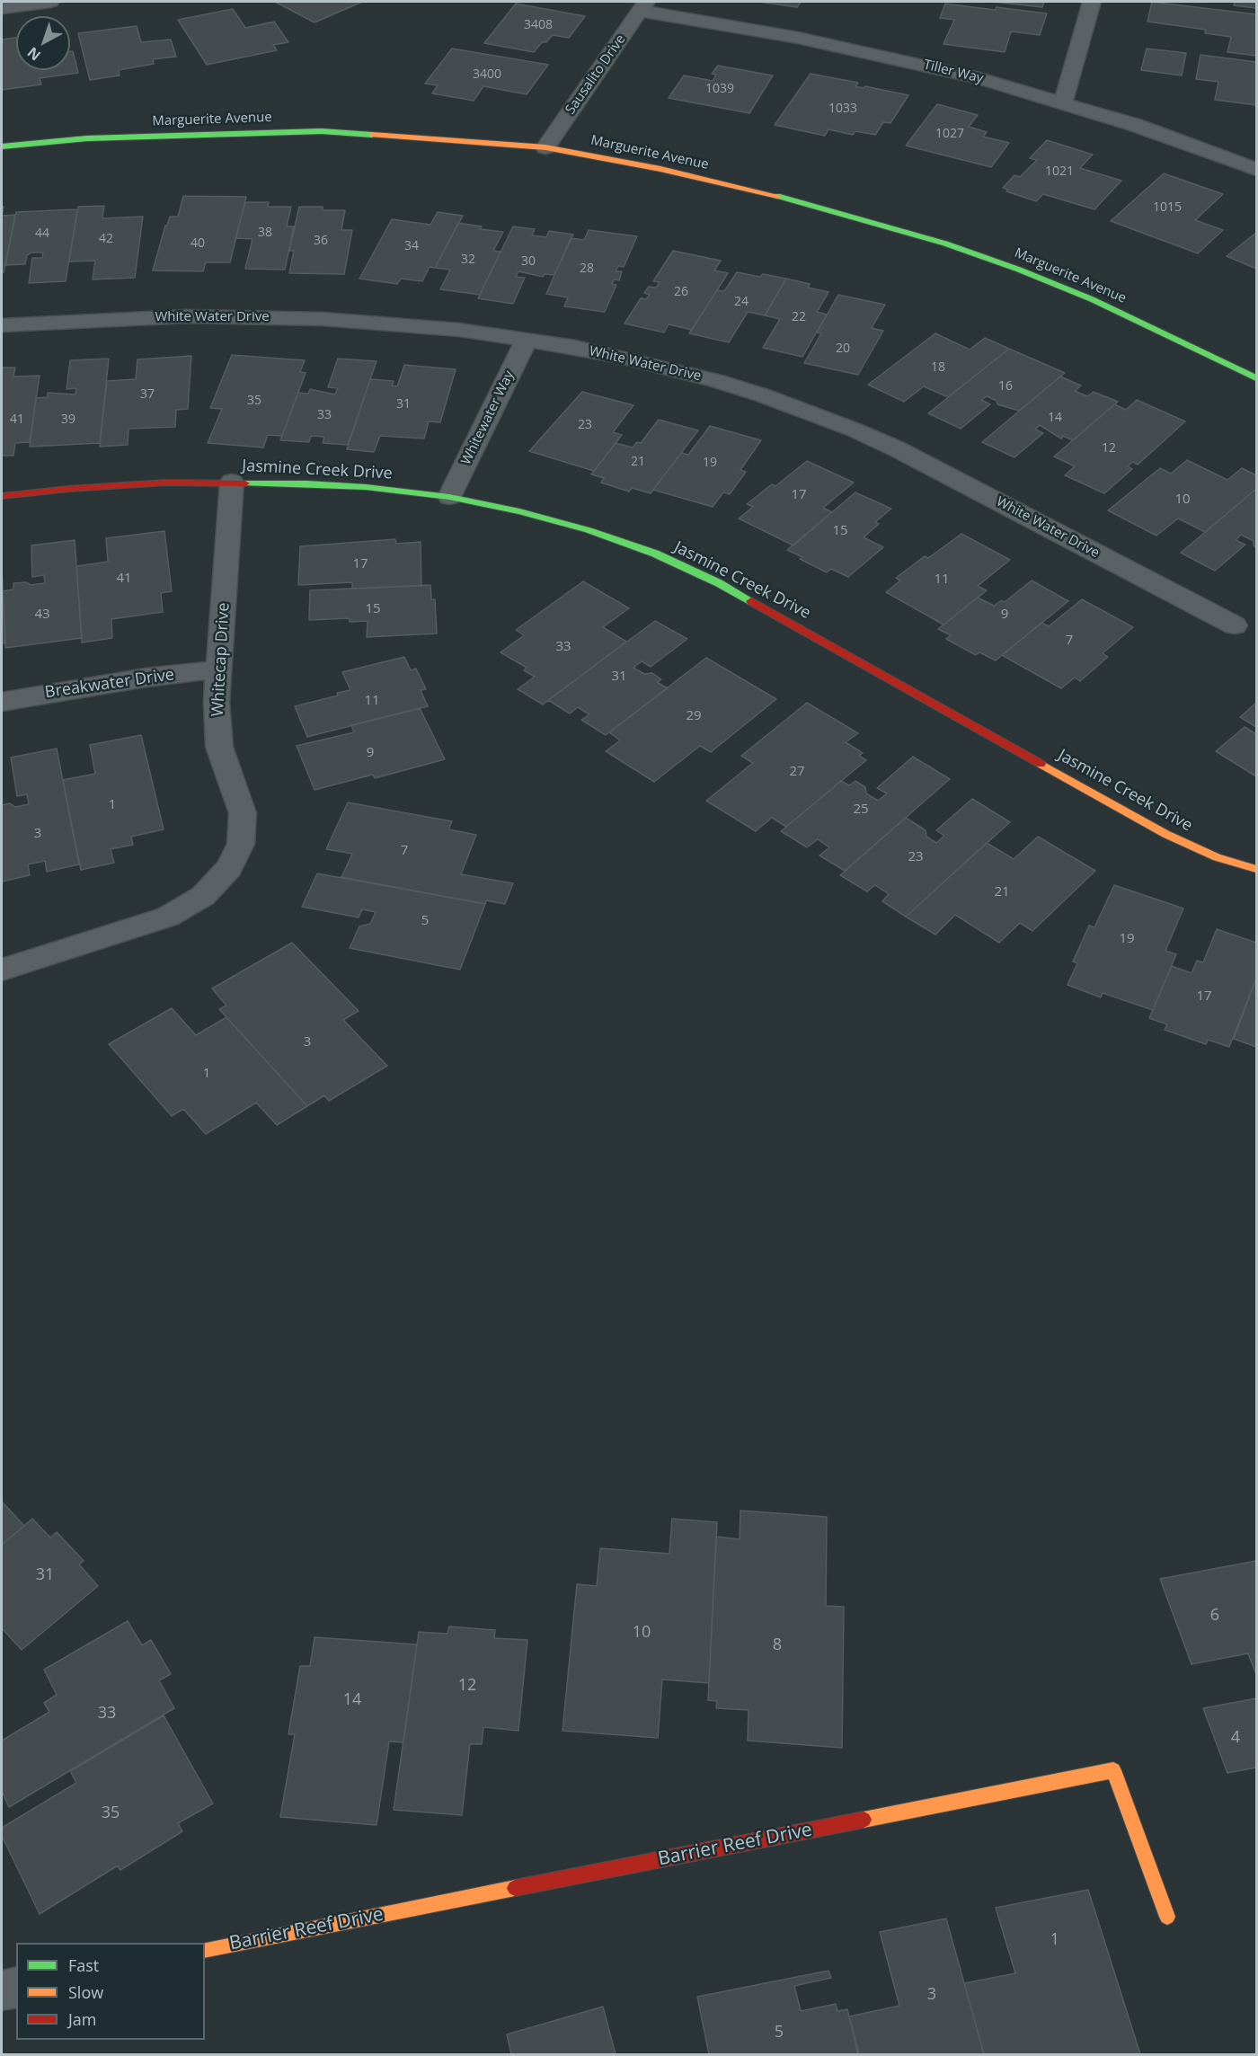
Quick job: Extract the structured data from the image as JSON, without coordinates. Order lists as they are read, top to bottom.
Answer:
{
  "streets": {
    "street": [
      "Tiller Way",
      "Sausalito Drive",
      "Marguerite Avenue",
      "White Water Drive",
      "Whitewater Way",
      "Jasmine Creek Drive",
      "Whitecap Drive",
      "Breakwater Drive",
      "Barrier Reef Drive"
    ]
  },
  "crossings": [
    ["Tiller Way", "Sausalito Drive"],
    ["Sausalito Drive", "Marguerite Avenue"],
    ["White Water Drive", "Whitewater Way"],
    ["Whitewater Way", "Jasmine Creek Drive"],
    ["Jasmine Creek Drive", "Whitecap Drive"],
    ["Whitecap Drive", "Breakwater Drive"]
  ],
  "house_numbers": [
    "3408",
    "3400",
    "1039",
    "1033",
    "1027",
    "1021",
    "1015",
    "38",
    "44",
    "42",
    "36",
    "40",
    "34",
    "32",
    "30",
    "28",
    "26",
    "24",
    "22",
    "20",
    "18",
    "16",
    "37",
    "35",
    "31",
    "33",
    "14",
    "41",
    "39",
    "23",
    "12",
    "21",
    "19",
    "17",
    "10",
    "15",
    "17",
    "41",
    "11",
    "15",
    "43",
    "9",
    "7",
    "33",
    "31",
    "11",
    "29",
    "9",
    "27",
    "1",
    "25",
    "3",
    "7",
    "23",
    "21",
    "5",
    "19",
    "17",
    "3",
    "1",
    "31",
    "6",
    "10",
    "8",
    "12",
    "14",
    "33",
    "4",
    "35",
    "1",
    "3",
    "5"
  ],
  "legend": ["Fast", "Slow", "Jam"],
  "north": "bottom left"
}
